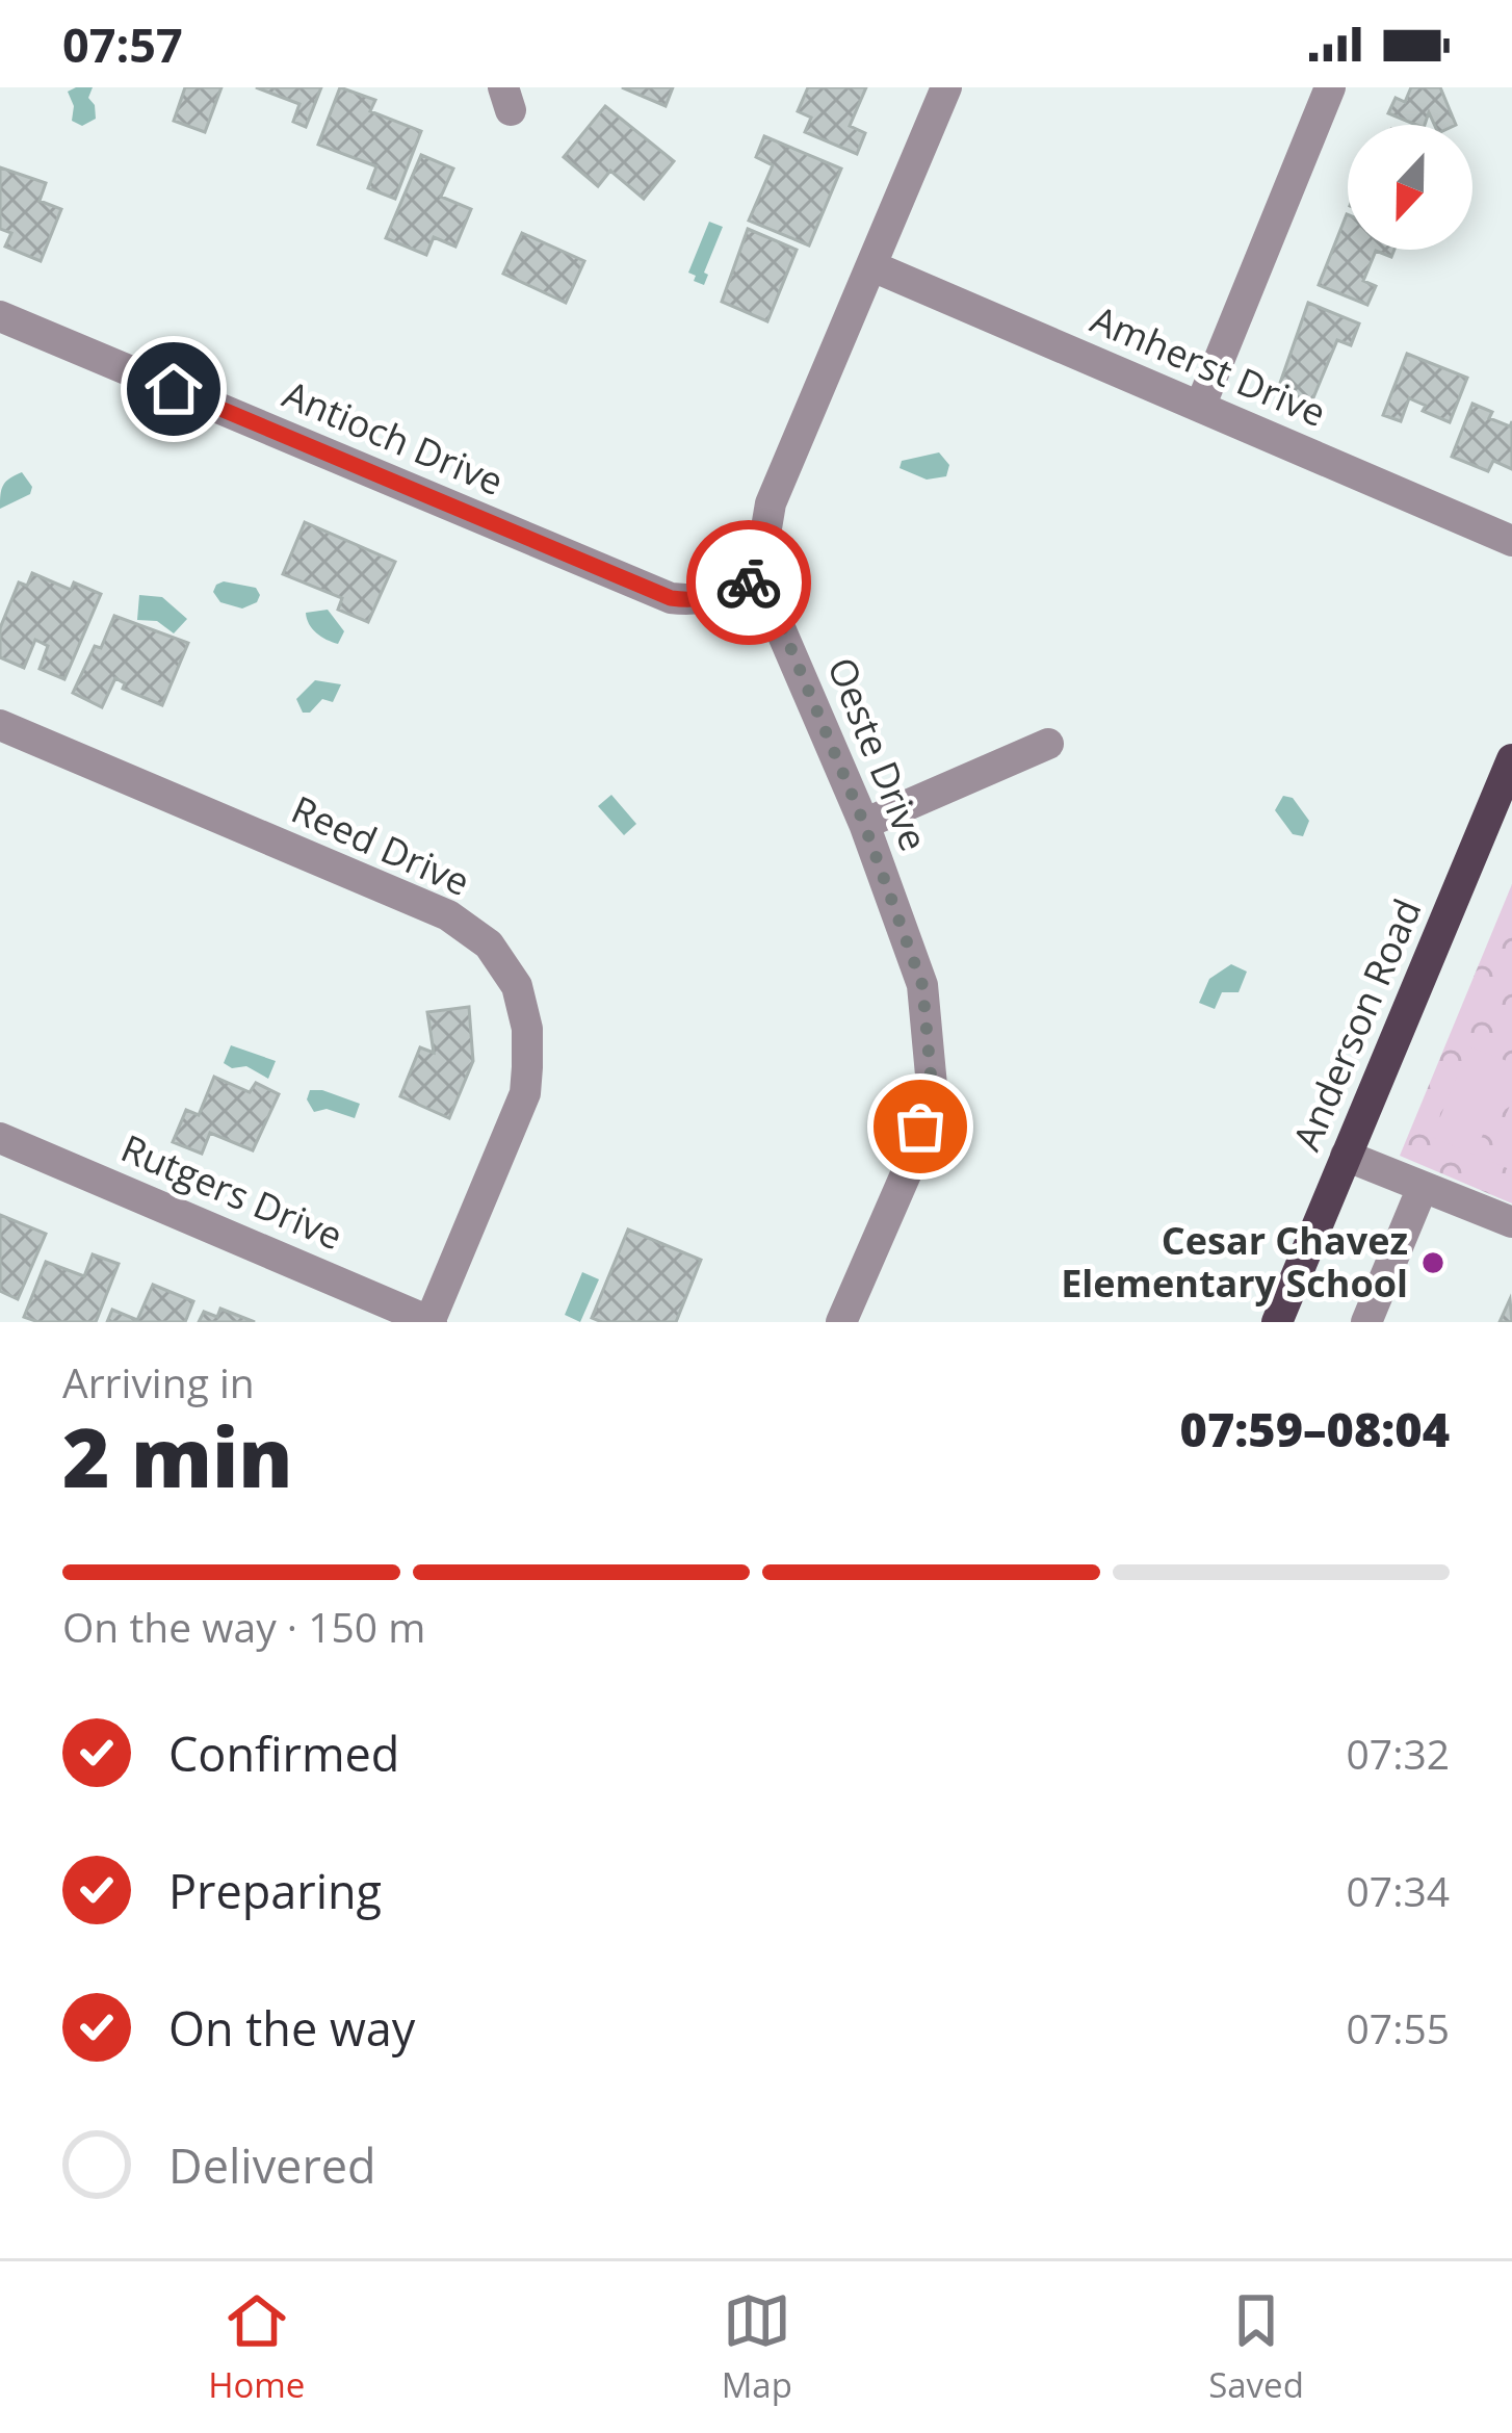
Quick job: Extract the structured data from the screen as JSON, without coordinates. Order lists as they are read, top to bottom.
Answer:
{
  "streets": {
    "main road": ["Anderson Road"],
    "street": [
      "Amherst Drive",
      "Antioch Drive",
      "Oeste Drive",
      "Reed Drive",
      "Rutgers Drive"
    ]
  },
  "crossings": [
    ["Antioch Drive", "Oeste Drive"],
    ["Reed Drive", "Rutgers Drive"]
  ],
  "places": ["Cesar Chavez Elementary School"],
  "north": "bottom",
  "page": {
    "status": "07:57",
    "heading": ["2 min", "Arriving in", "07:59–08:04"],
    "bar": "On the way · 150 m",
    "list": [
      ["Confirmed", "07:32"],
      ["Preparing", "07:34"],
      ["On the way", "07:55"],
      "Delivered"
    ],
    "tabs": ["Home", "Map", "Saved"]
  }
}
